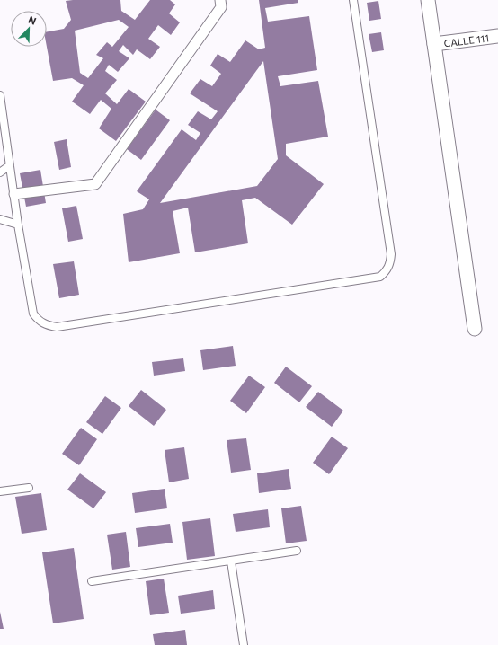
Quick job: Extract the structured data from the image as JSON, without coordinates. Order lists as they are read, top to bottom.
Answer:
{
  "streets": {
    "street": ["CALLE 111"]
  },
  "north": "top right"
}
